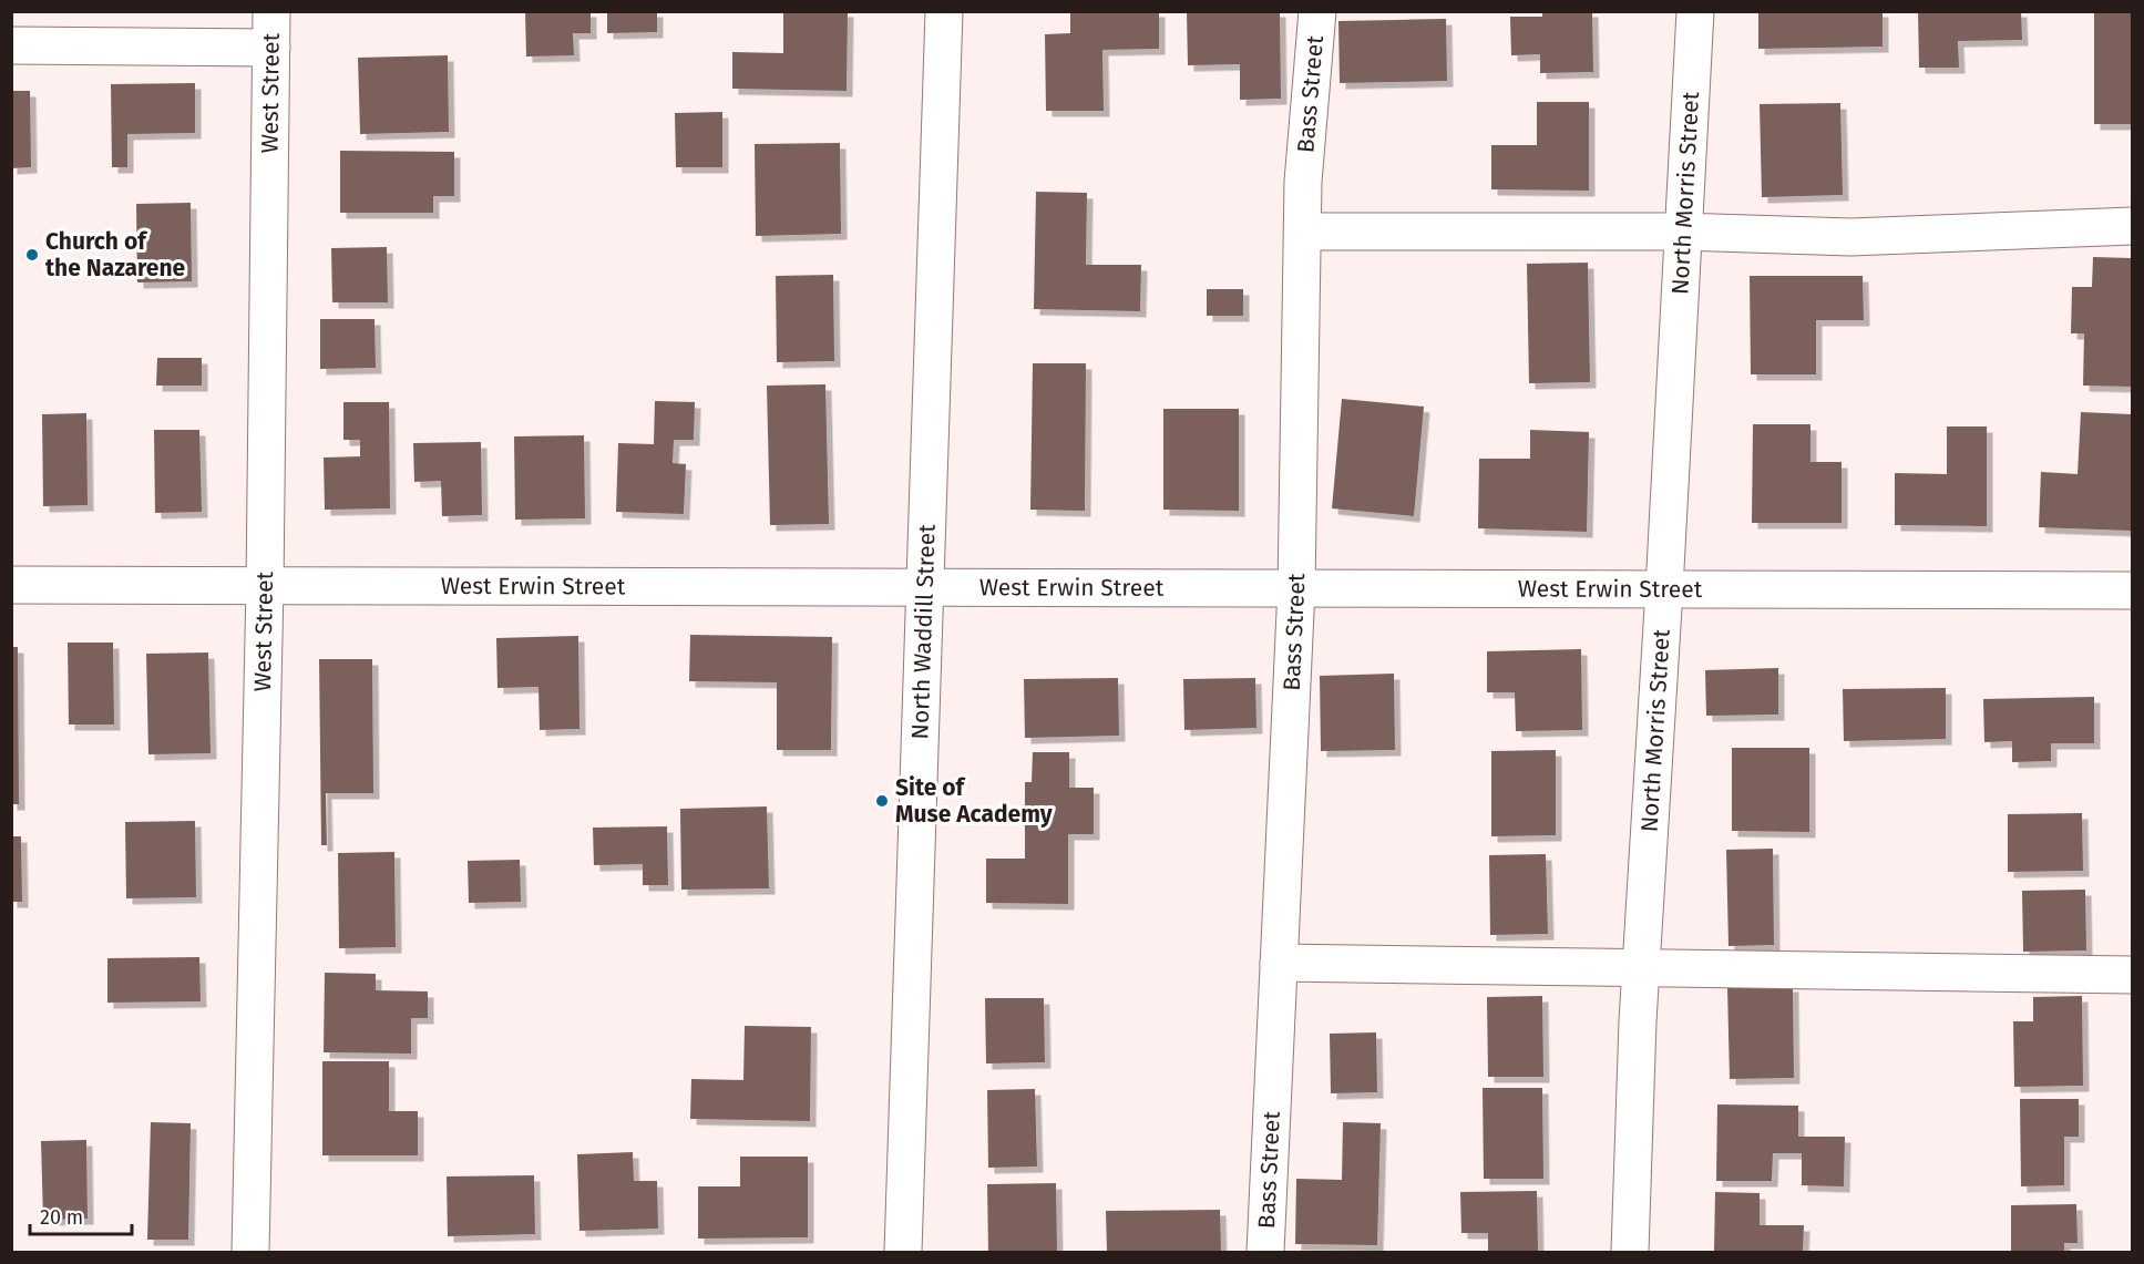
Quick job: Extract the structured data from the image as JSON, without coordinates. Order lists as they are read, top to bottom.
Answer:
{
  "streets": {
    "street": [
      "West Street",
      "Bass Street",
      "North Morris Street",
      "West Erwin Street",
      "North Waddill Street"
    ]
  },
  "crossings": [
    ["West Street", "West Erwin Street"],
    ["Bass Street", "West Erwin Street"],
    ["North Morris Street", "West Erwin Street"],
    ["West Erwin Street", "North Waddill Street"]
  ],
  "places": ["Church of the Nazarene", "Site of Muse Academy"],
  "scale_bar": "20 m"
}
